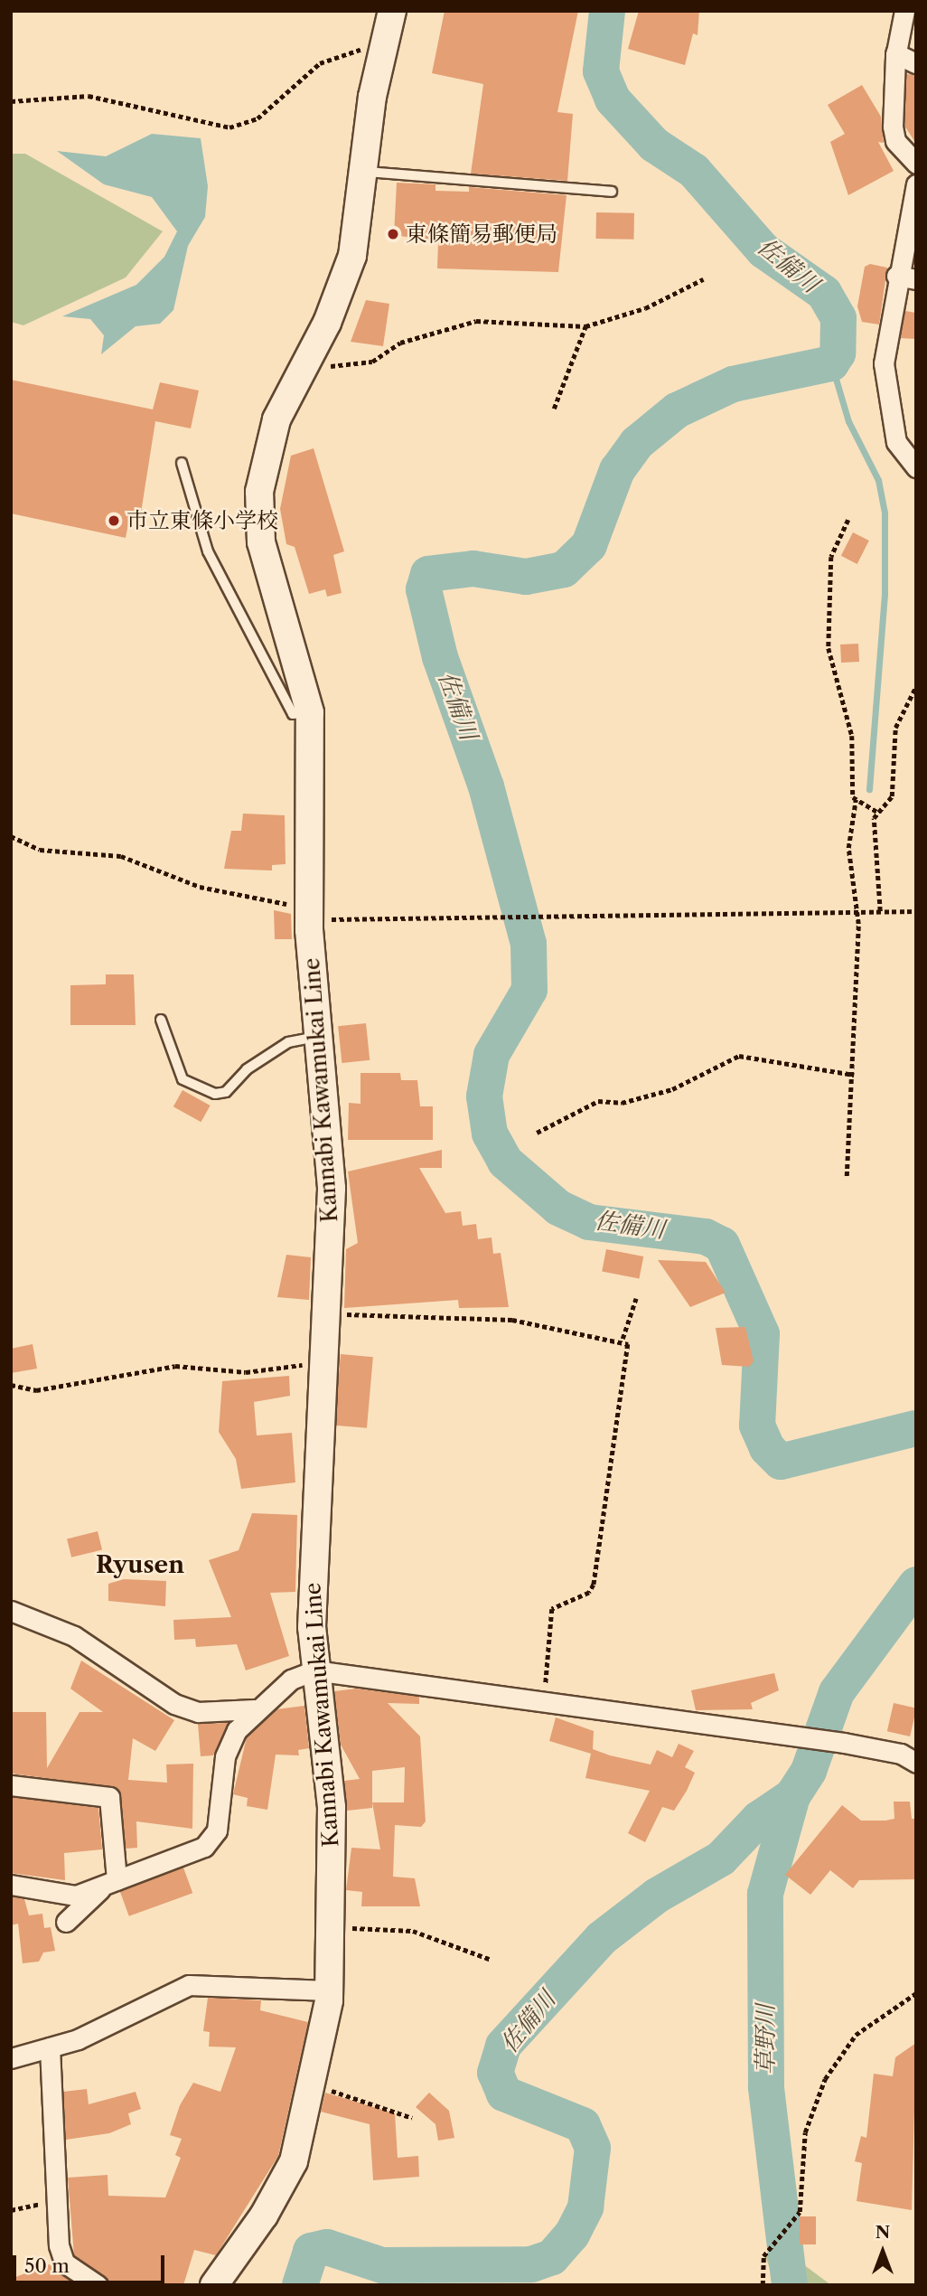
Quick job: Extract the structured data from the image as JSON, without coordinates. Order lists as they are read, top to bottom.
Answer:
{
  "streets": {
    "main road": ["Kannabi Kawamukai Line"]
  },
  "districts": ["Ryusen"],
  "water": ["佐備川", "草野川"],
  "places": ["東條簡易郵便局", "市立東條小学校"],
  "scale_bar": "50 m",
  "north": "top"
}
